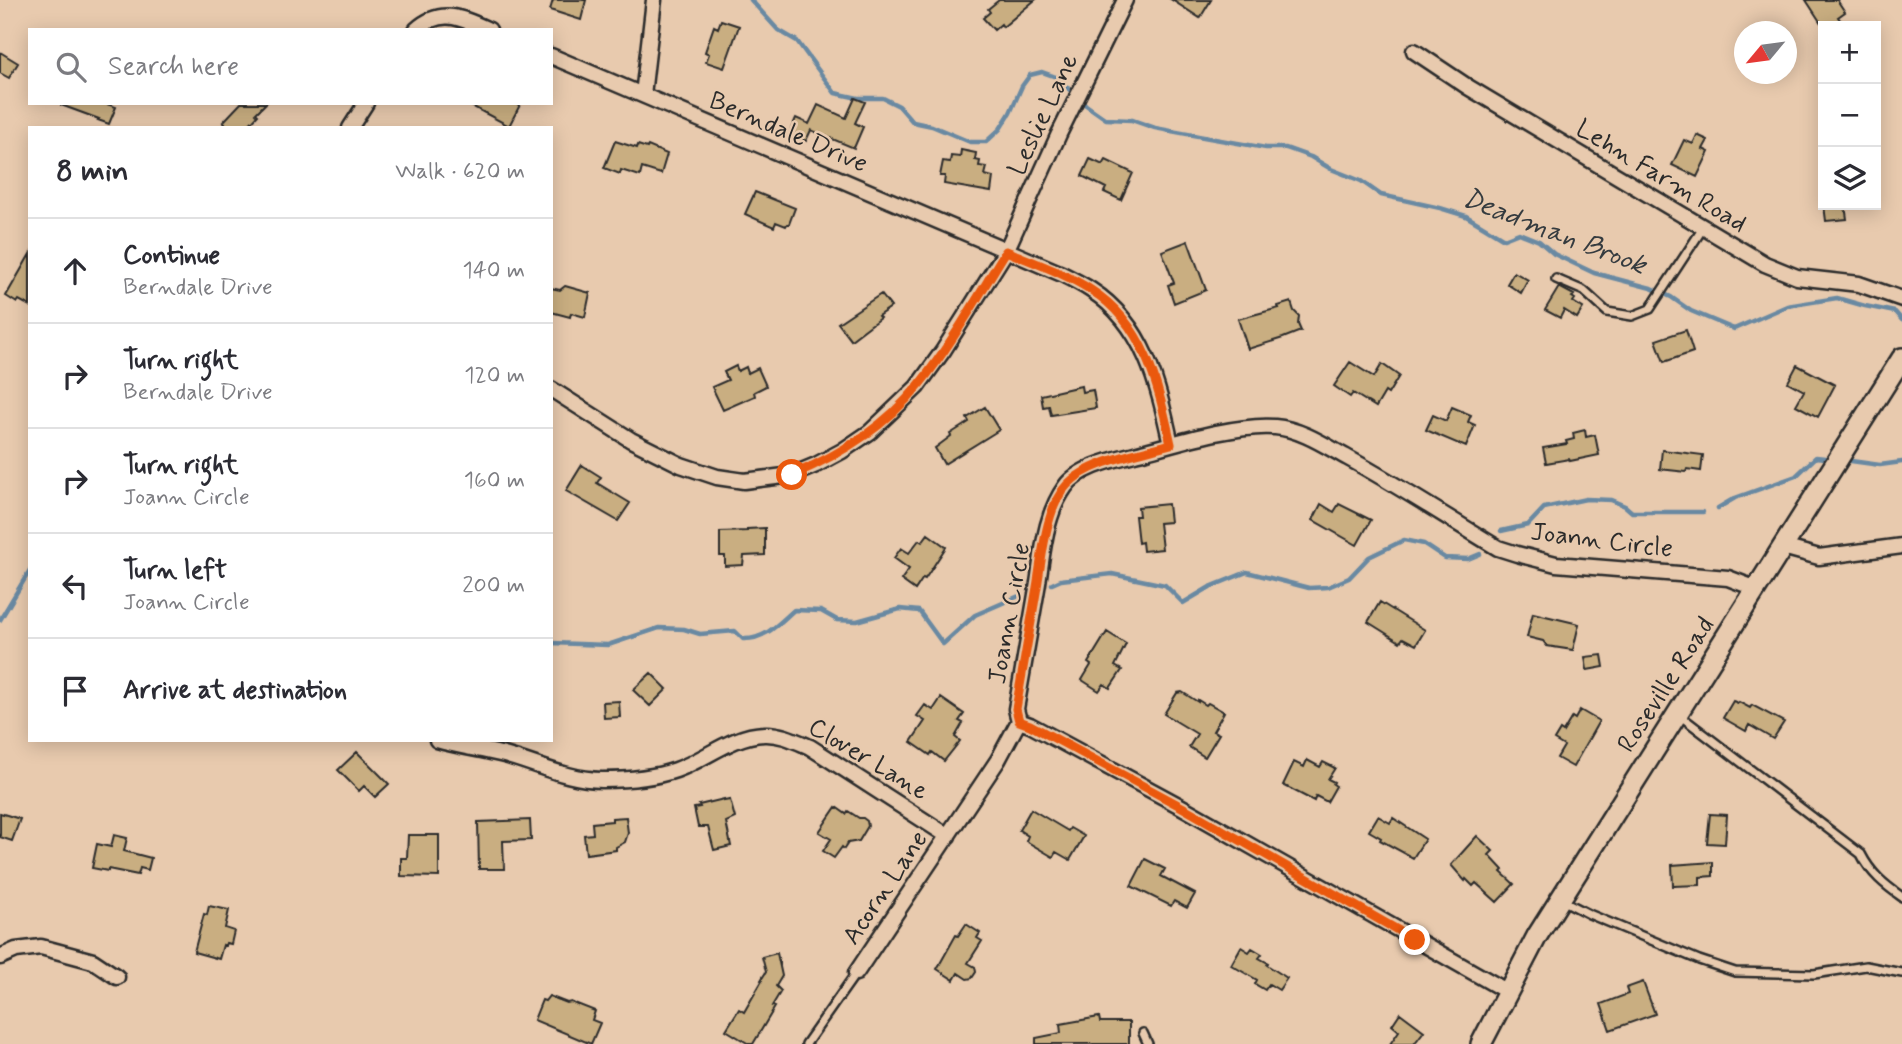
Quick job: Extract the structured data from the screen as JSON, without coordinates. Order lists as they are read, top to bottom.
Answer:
{
  "streets": {
    "street": [
      "Leslie Lane",
      "Berndale Drive",
      "Lehn Farm Road",
      "Joann Circle",
      "Roseville Road",
      "Clover Lane",
      "Acorn Lane"
    ]
  },
  "crossings": [
    ["Leslie Lane", "Berndale Drive"],
    ["Berndale Drive", "Joann Circle"],
    ["Joann Circle", "Roseville Road"],
    ["Joann Circle", "Acorn Lane"],
    ["Clover Lane", "Acorn Lane"]
  ],
  "water": ["Deadman Brook"],
  "north": "bottom left",
  "page": {
    "map_buttons": ["+", "−"],
    "search": "Search here",
    "heading": ["8 min", "Walk · 620 m"],
    "list": [
      ["Continue", "Berndale Drive", "140 m"],
      ["Turn right", "Berndale Drive", "120 m"],
      ["Turn right", "Joann Circle", "160 m"],
      ["Turn left", "Joann Circle", "200 m"],
      "Arrive at destination"
    ]
  }
}
